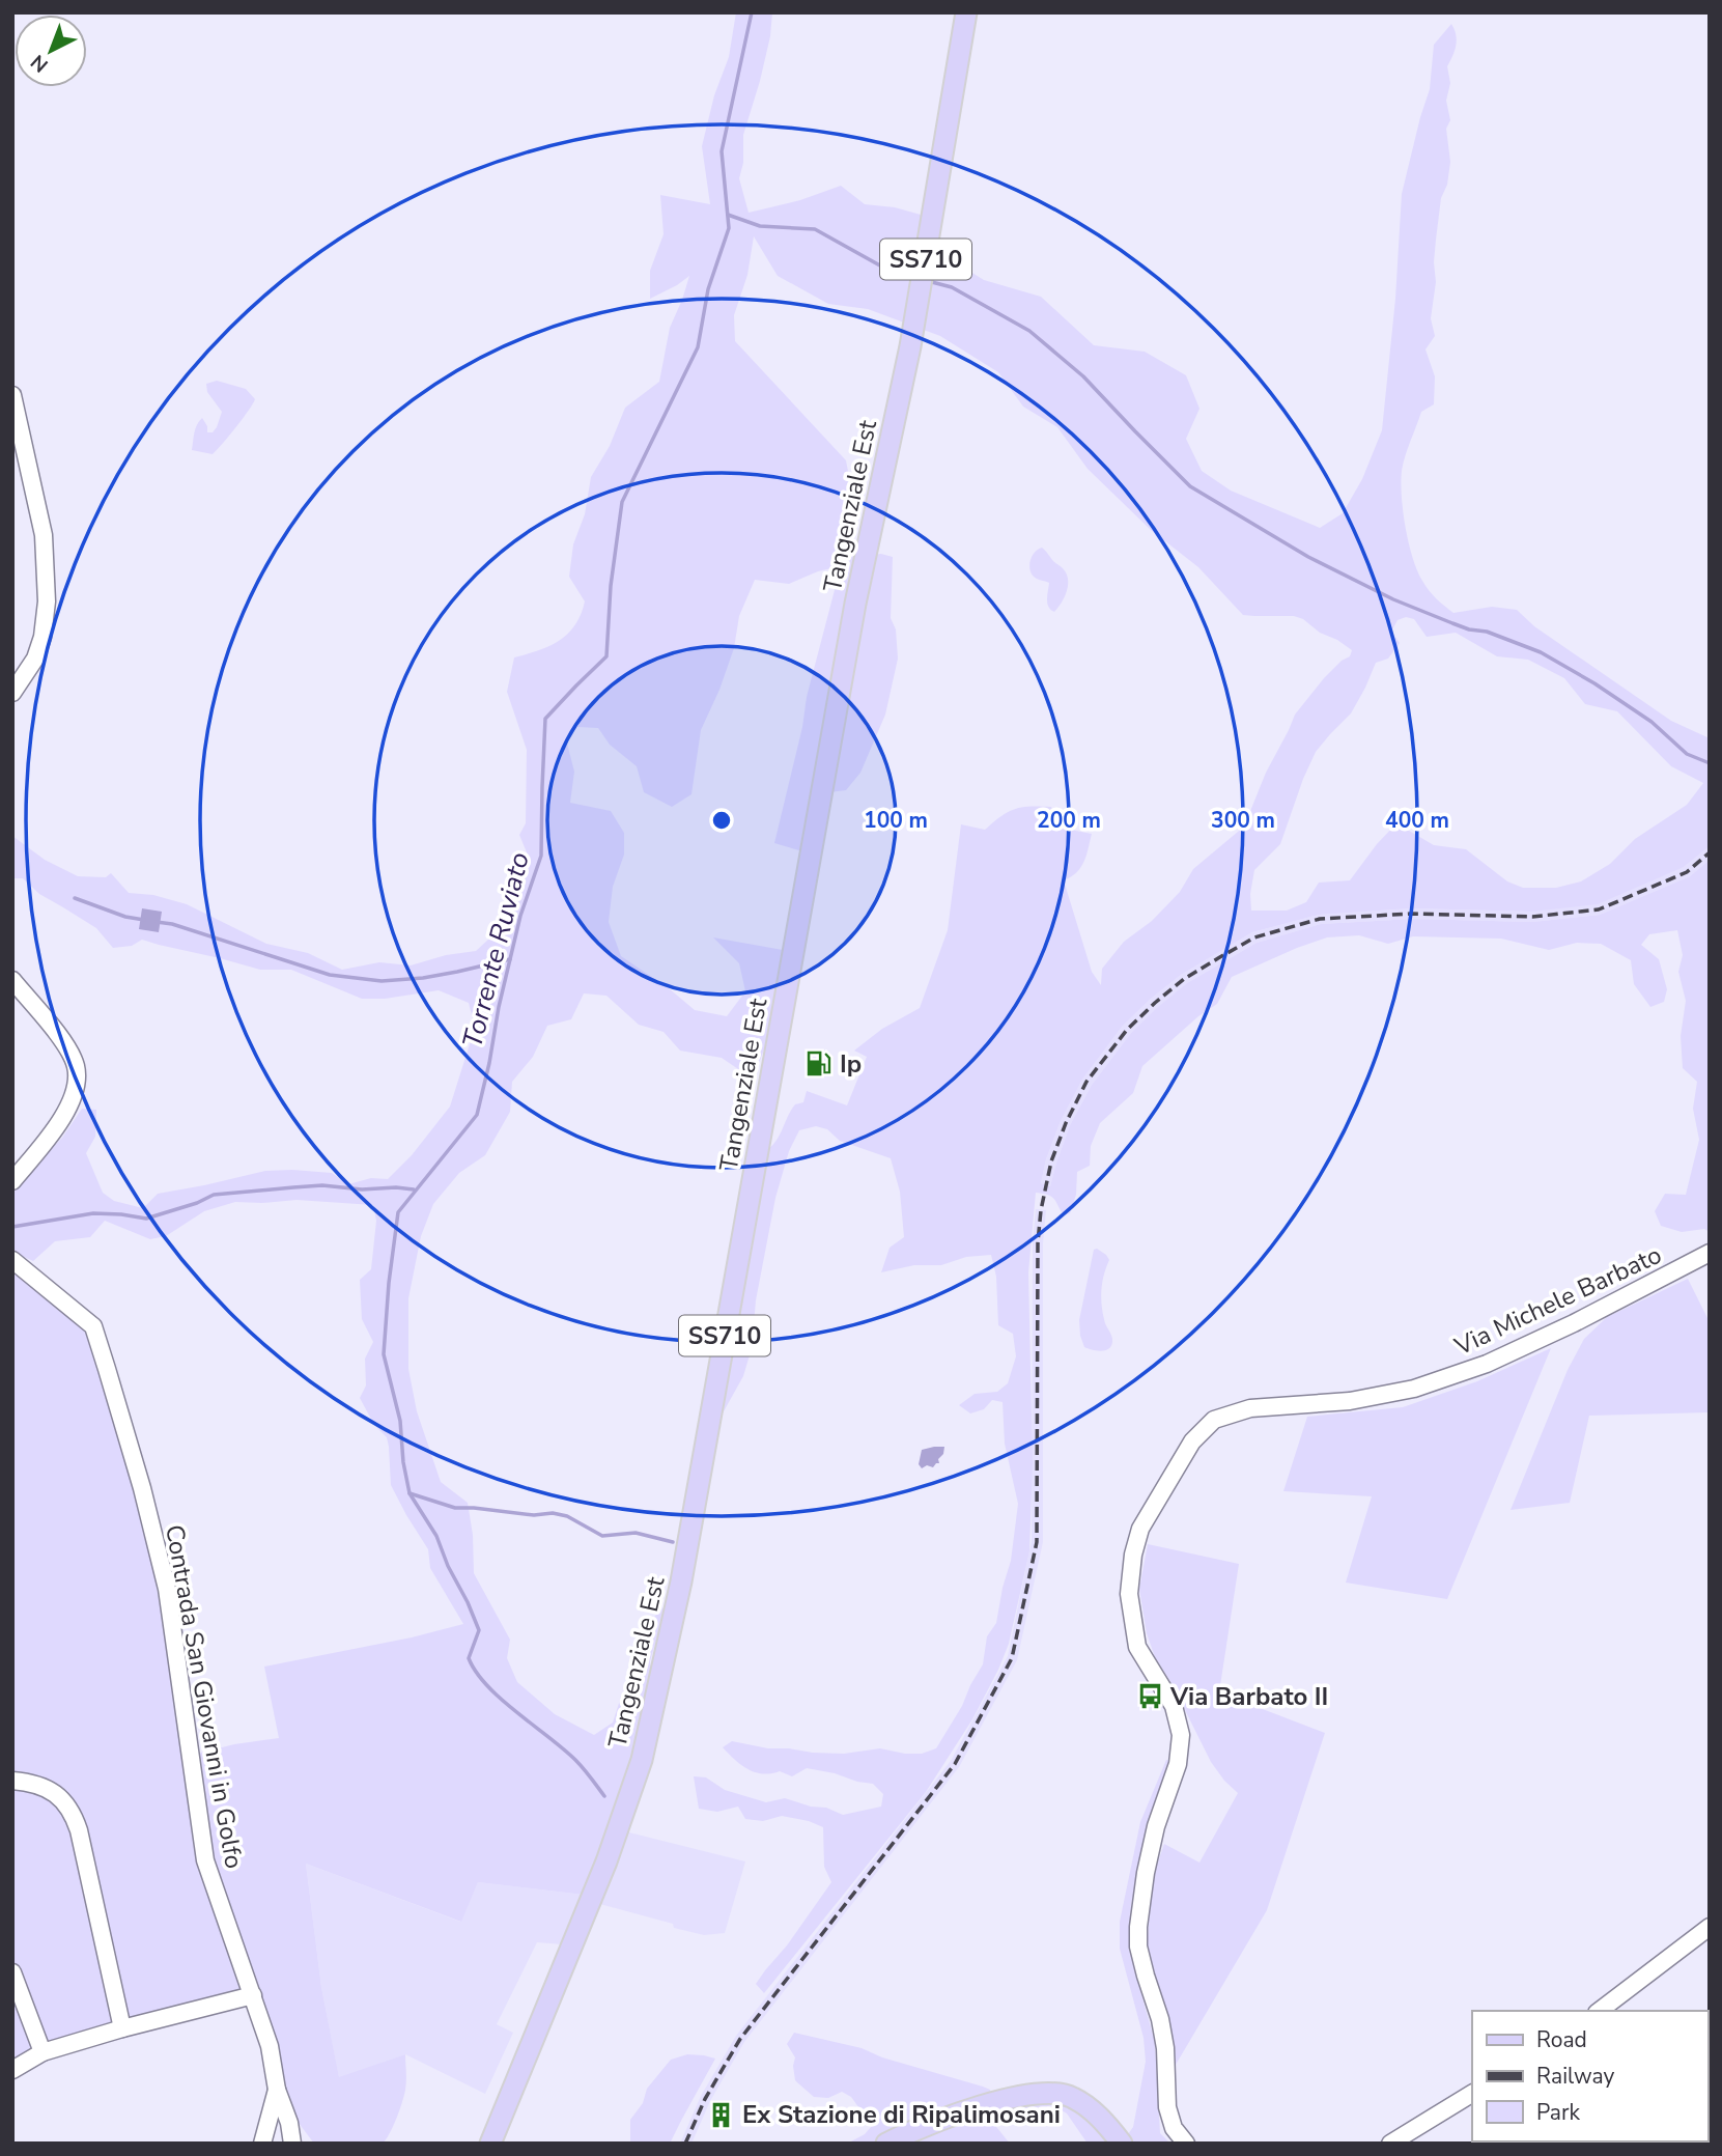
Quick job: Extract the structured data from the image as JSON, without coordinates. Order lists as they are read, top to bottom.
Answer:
{
  "streets": {
    "main road": ["SS710", "Tangenziale Est"],
    "street": ["Via Michele Barbato", "Contrada San Giovanni in Golfo"]
  },
  "water": ["Torrente Ruviato"],
  "places": {
    "fuel station": ["Ip"],
    "bus stop": ["Via Barbato II"],
    "building": ["Ex Stazione di Ripalimosani"]
  },
  "legend": ["Road", "Railway", "Park"],
  "north": "bottom left",
  "rings": [
    "100 m",
    "200 m",
    "300 m",
    "400 m"
  ]
}
